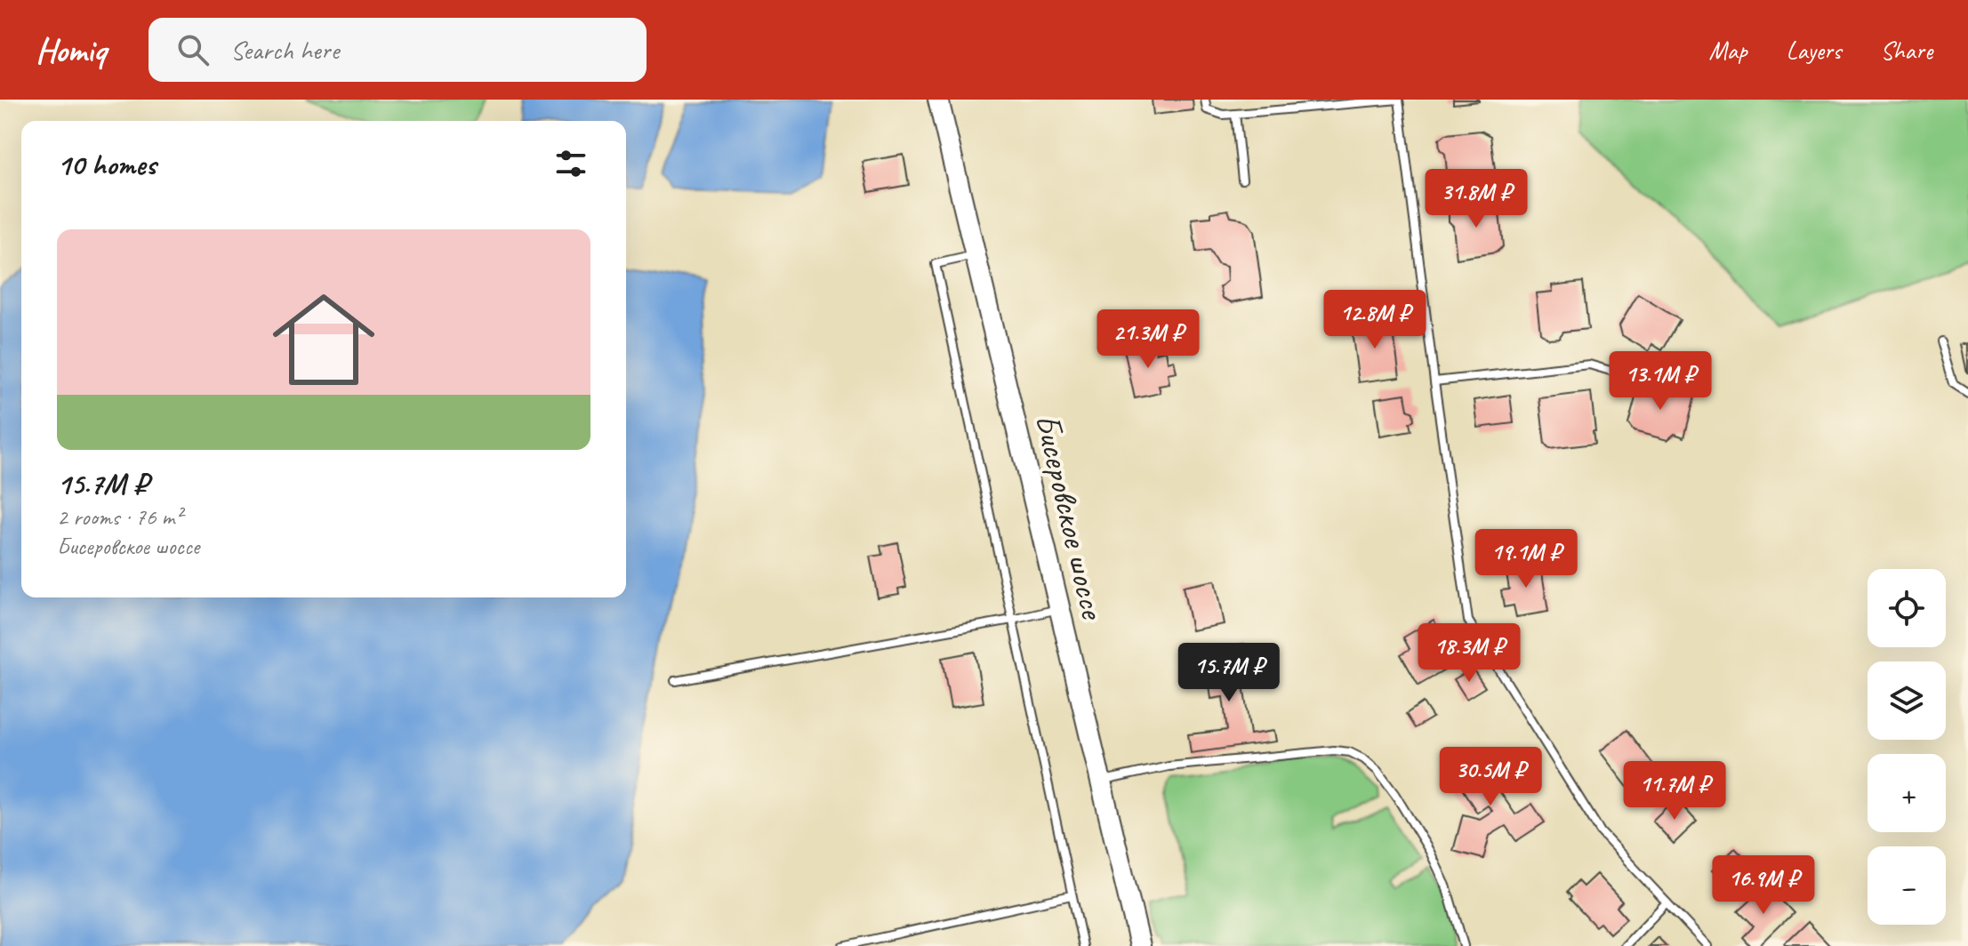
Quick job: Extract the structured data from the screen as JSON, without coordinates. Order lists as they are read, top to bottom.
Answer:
{
  "streets": {
    "main road": ["Бисеровское шоссе"]
  },
  "page": {
    "header": "Homiq",
    "search": "Search here",
    "nav": ["Map", "Layers", "Share"],
    "heading": "10 homes",
    "price": [
      "31.8M ₽",
      "12.8M ₽",
      "21.3M ₽",
      "13.1M ₽",
      "19.1M ₽",
      "18.3M ₽",
      "15.7M ₽",
      "30.5M ₽",
      "11.7M ₽",
      "16.9M ₽"
    ],
    "list": [
      {
        "name": "15.7M ₽",
        "note": "2 rooms · 76 m² · Бисеровское шоссе"
      }
    ],
    "map_buttons": ["+", "−"]
  }
}
